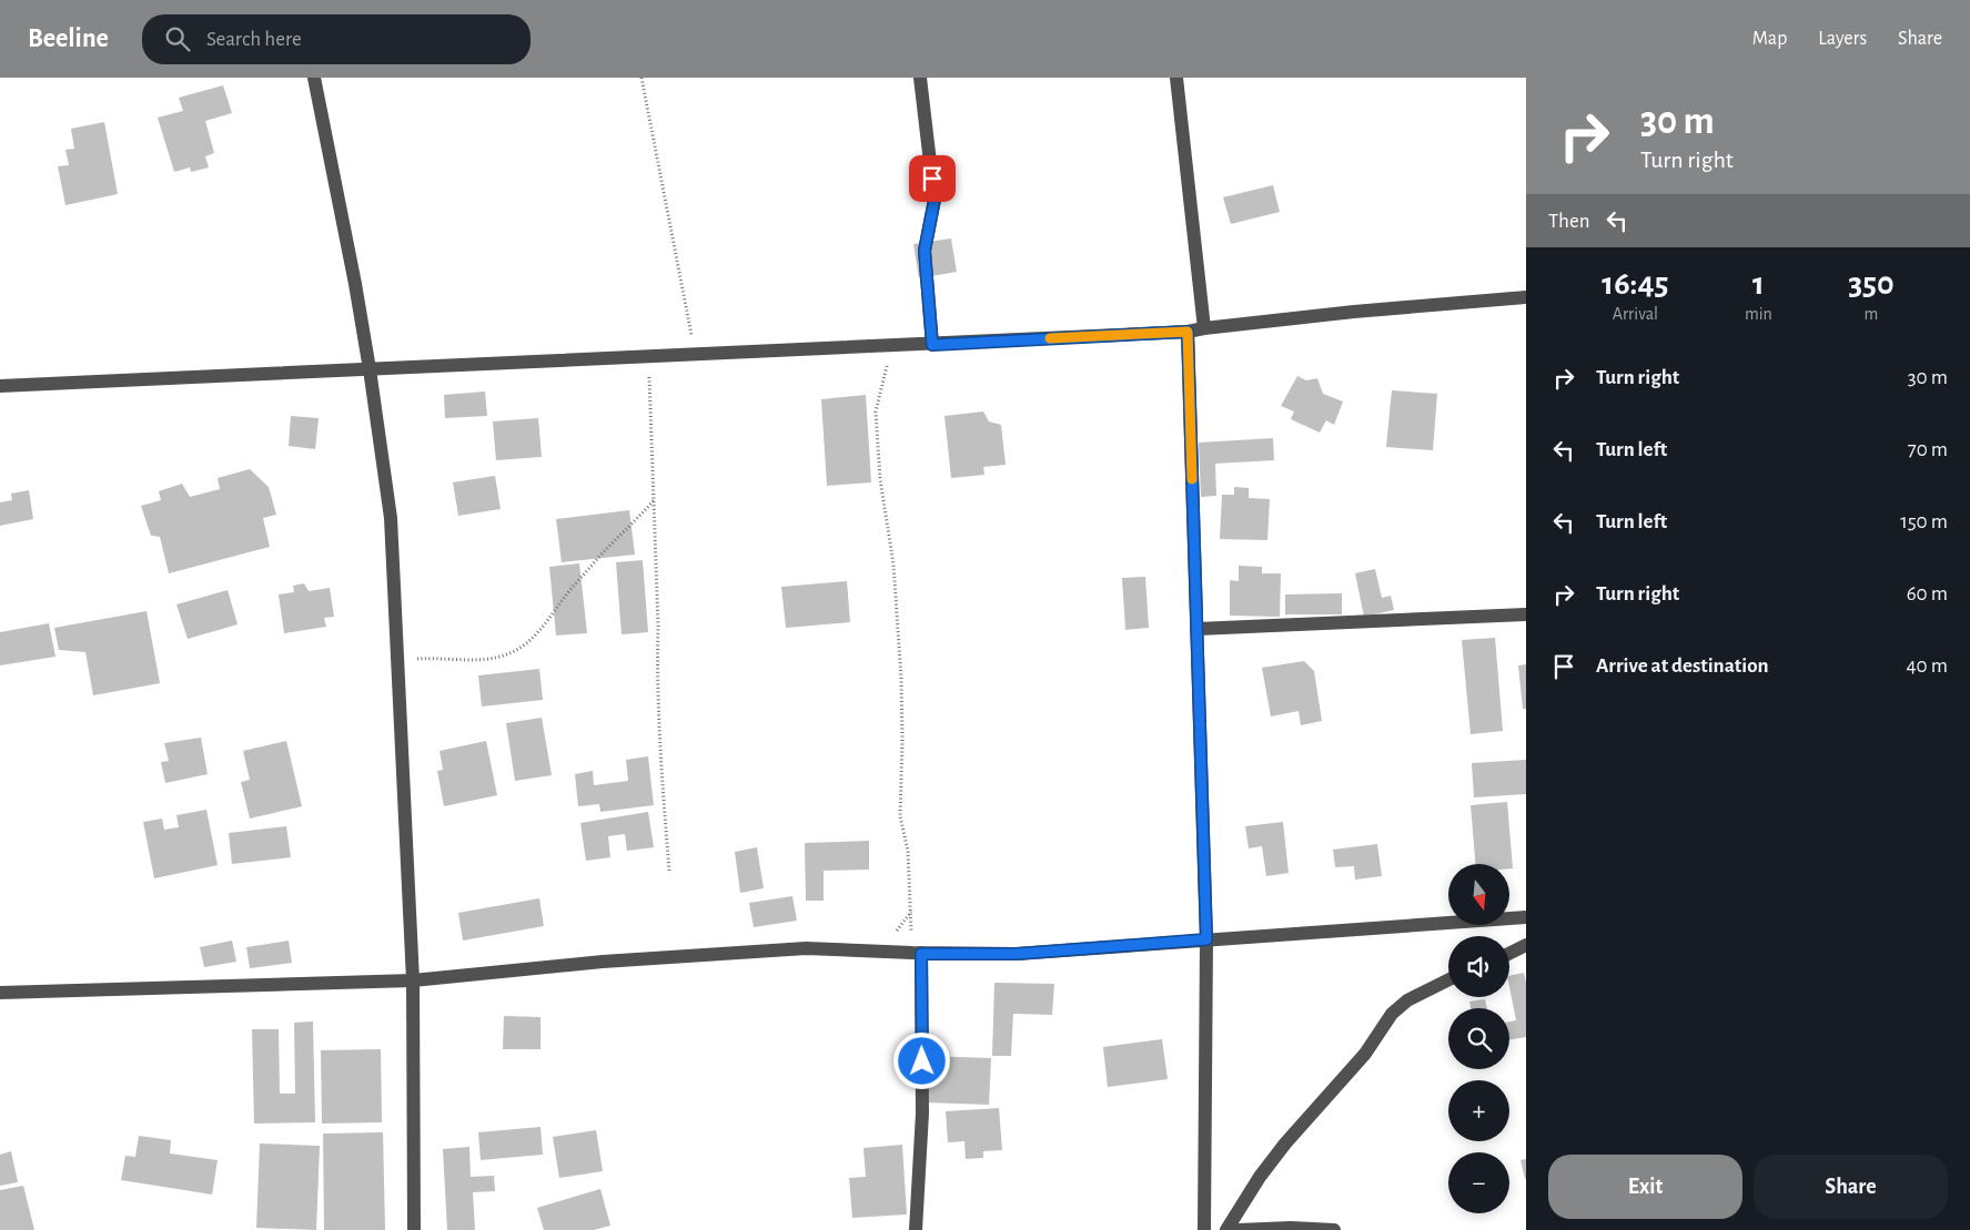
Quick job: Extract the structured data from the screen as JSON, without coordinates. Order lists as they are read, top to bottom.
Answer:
{
  "north": "bottom",
  "page": {
    "header": "Beeline",
    "search": "Search here",
    "nav": ["Map", "Layers", "Share"],
    "turn": ["30 m", "Turn right"],
    "then": "Then",
    "eta": [
      "16:45",
      "Arrival",
      "1",
      "min",
      "350",
      "m"
    ],
    "list": [
      {
        "name": "Turn right",
        "value": "30 m"
      },
      {
        "name": "Turn left",
        "value": "70 m"
      },
      {
        "name": "Turn left",
        "value": "150 m"
      },
      {
        "name": "Turn right",
        "value": "60 m"
      },
      {
        "name": "Arrive at destination",
        "value": "40 m"
      }
    ],
    "map_buttons": ["+", "−"],
    "buttons": ["Exit", "Share"]
  }
}
